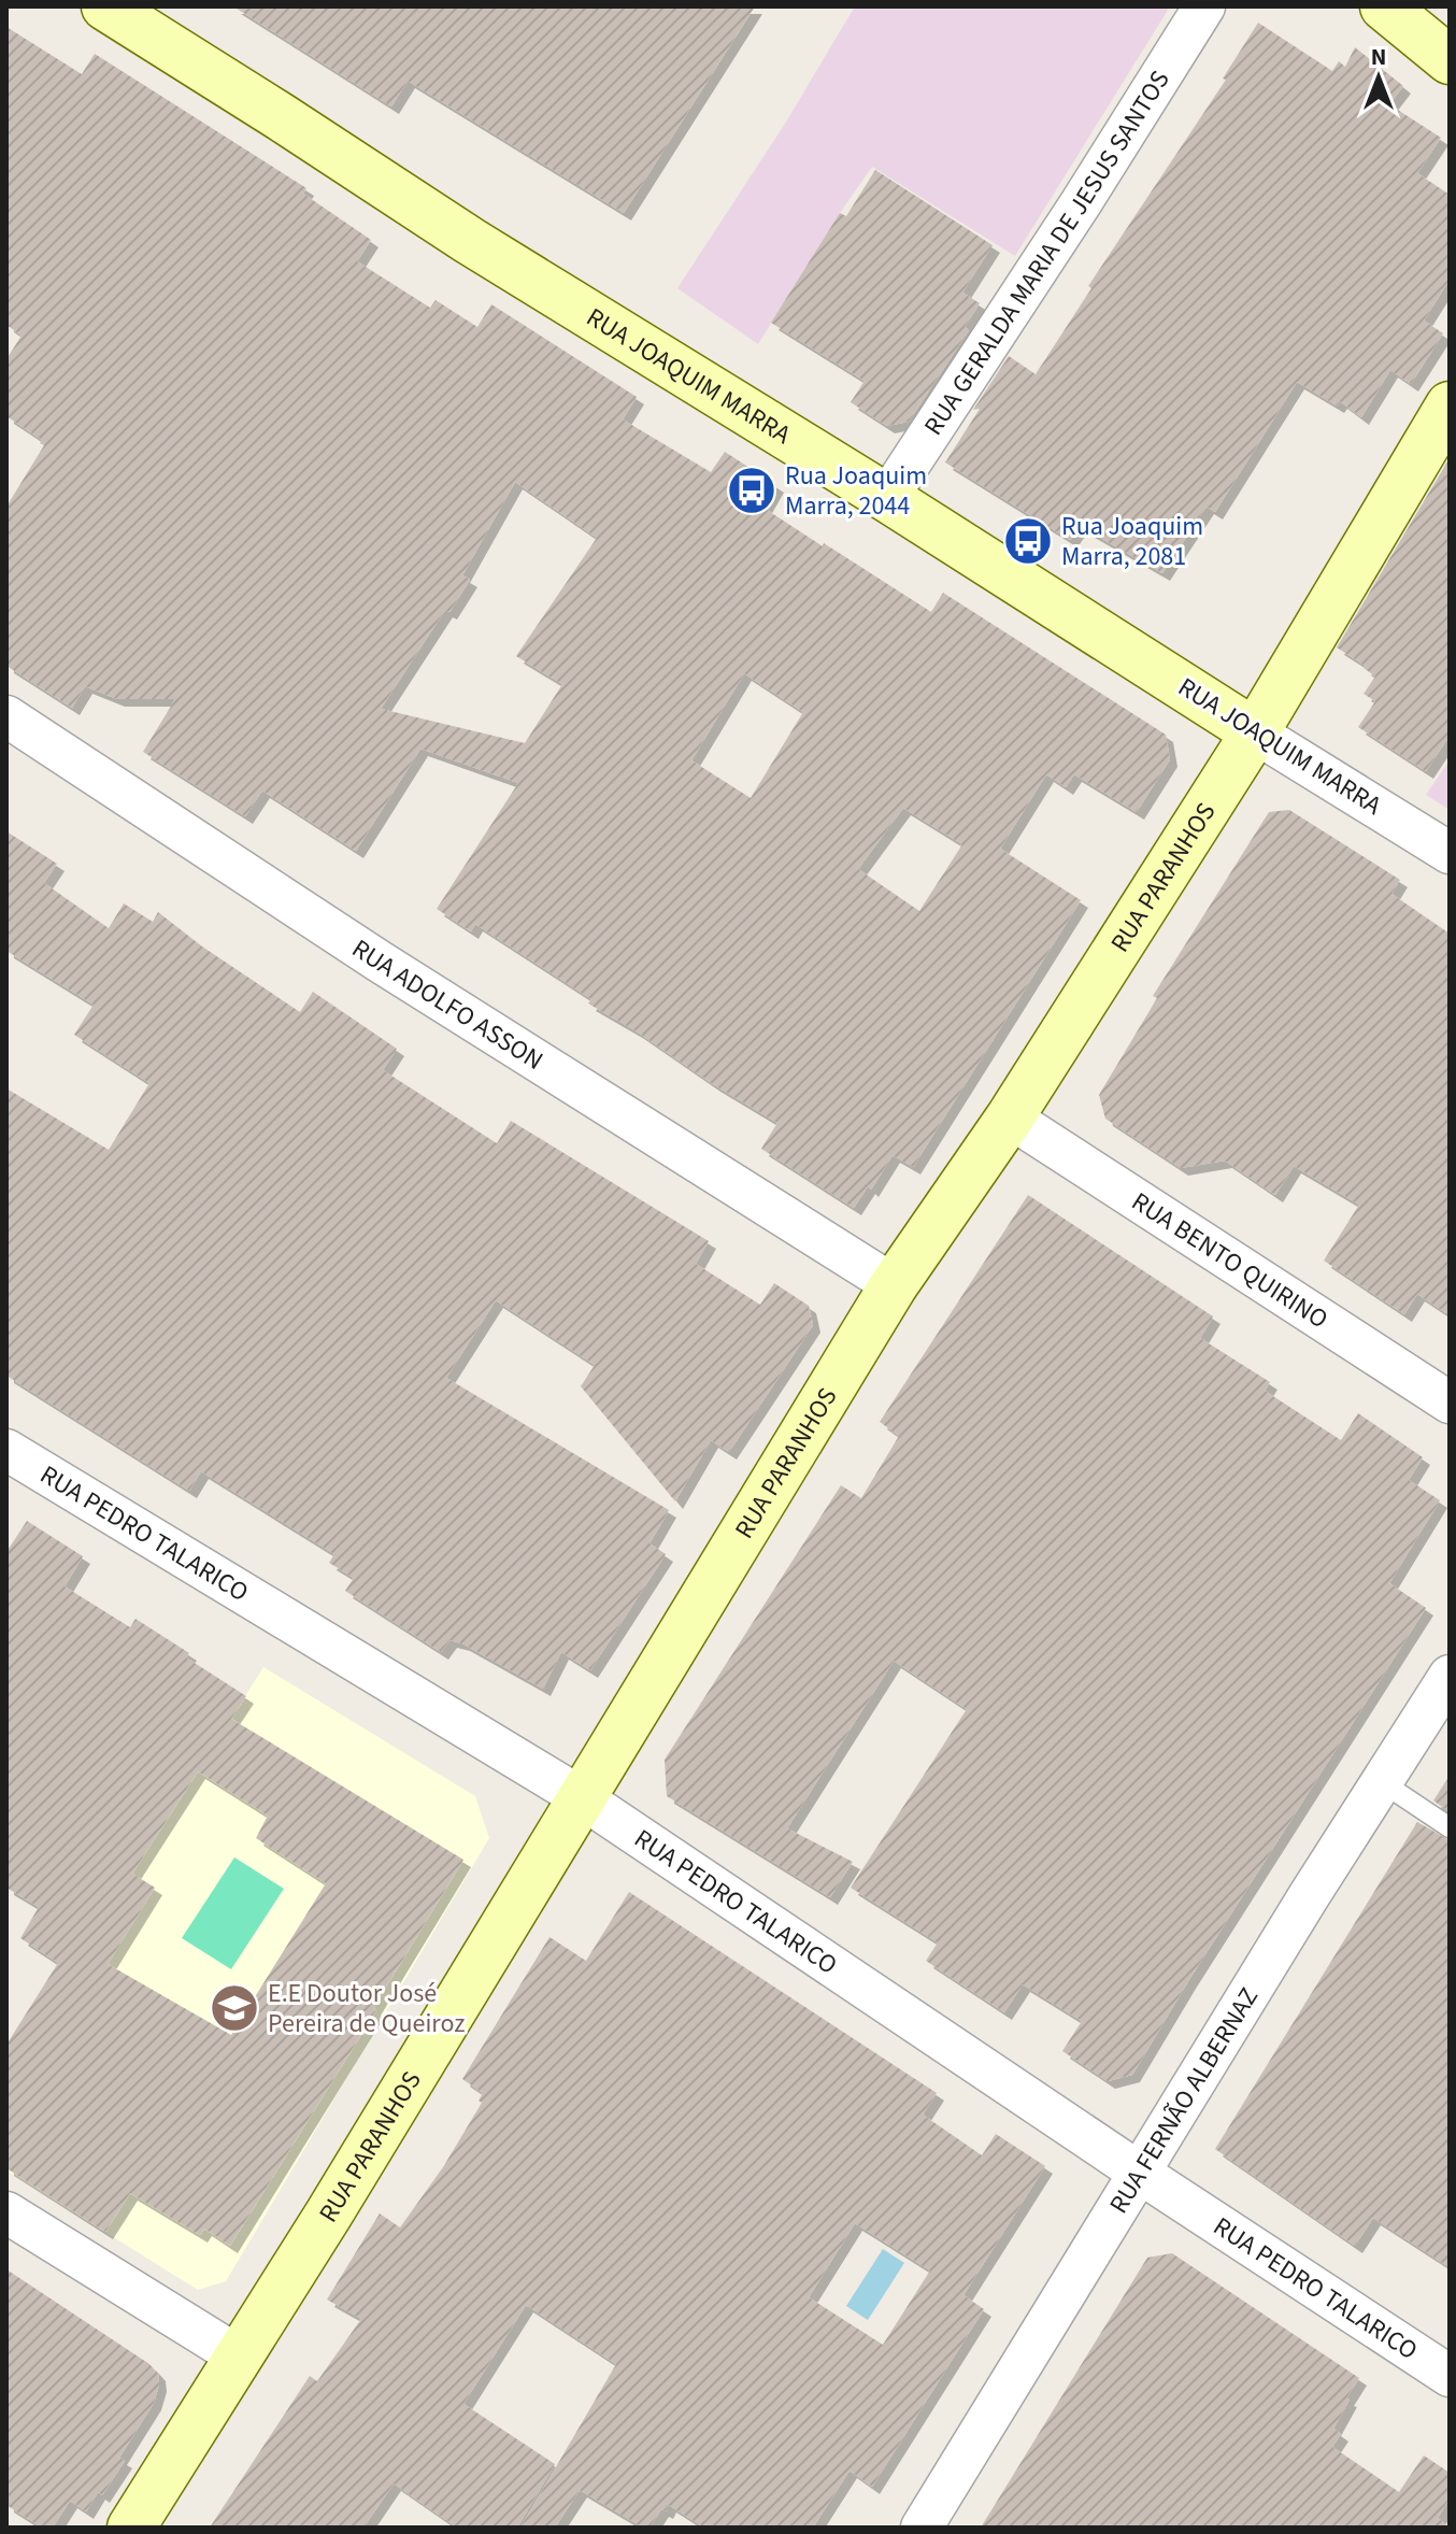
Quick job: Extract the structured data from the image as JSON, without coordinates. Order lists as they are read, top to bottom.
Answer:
{
  "streets": {
    "street": [
      "RUA GERALDA MARIA DE JESUS SANTOS",
      "RUA JOAQUIM MARRA",
      "RUA PARANHOS",
      "RUA ADOLFO ASSON",
      "RUA BENTO QUIRINO",
      "RUA PEDRO TALARICO",
      "RUA FERNÃO ALBERNAZ"
    ]
  },
  "crossings": [
    ["RUA GERALDA MARIA DE JESUS SANTOS", "RUA JOAQUIM MARRA"],
    ["RUA JOAQUIM MARRA", "RUA PARANHOS"],
    ["RUA PARANHOS", "RUA ADOLFO ASSON"],
    ["RUA PARANHOS", "RUA BENTO QUIRINO"],
    ["RUA PARANHOS", "RUA PEDRO TALARICO"],
    ["RUA PEDRO TALARICO", "RUA FERNÃO ALBERNAZ"]
  ],
  "places": {
    "bus stop": ["Rua Joaquim Marra, 2044", "Rua Joaquim Marra, 2081"],
    "school or university": ["E.E Doutor José Pereira de Queiroz"]
  },
  "north": "top"
}
